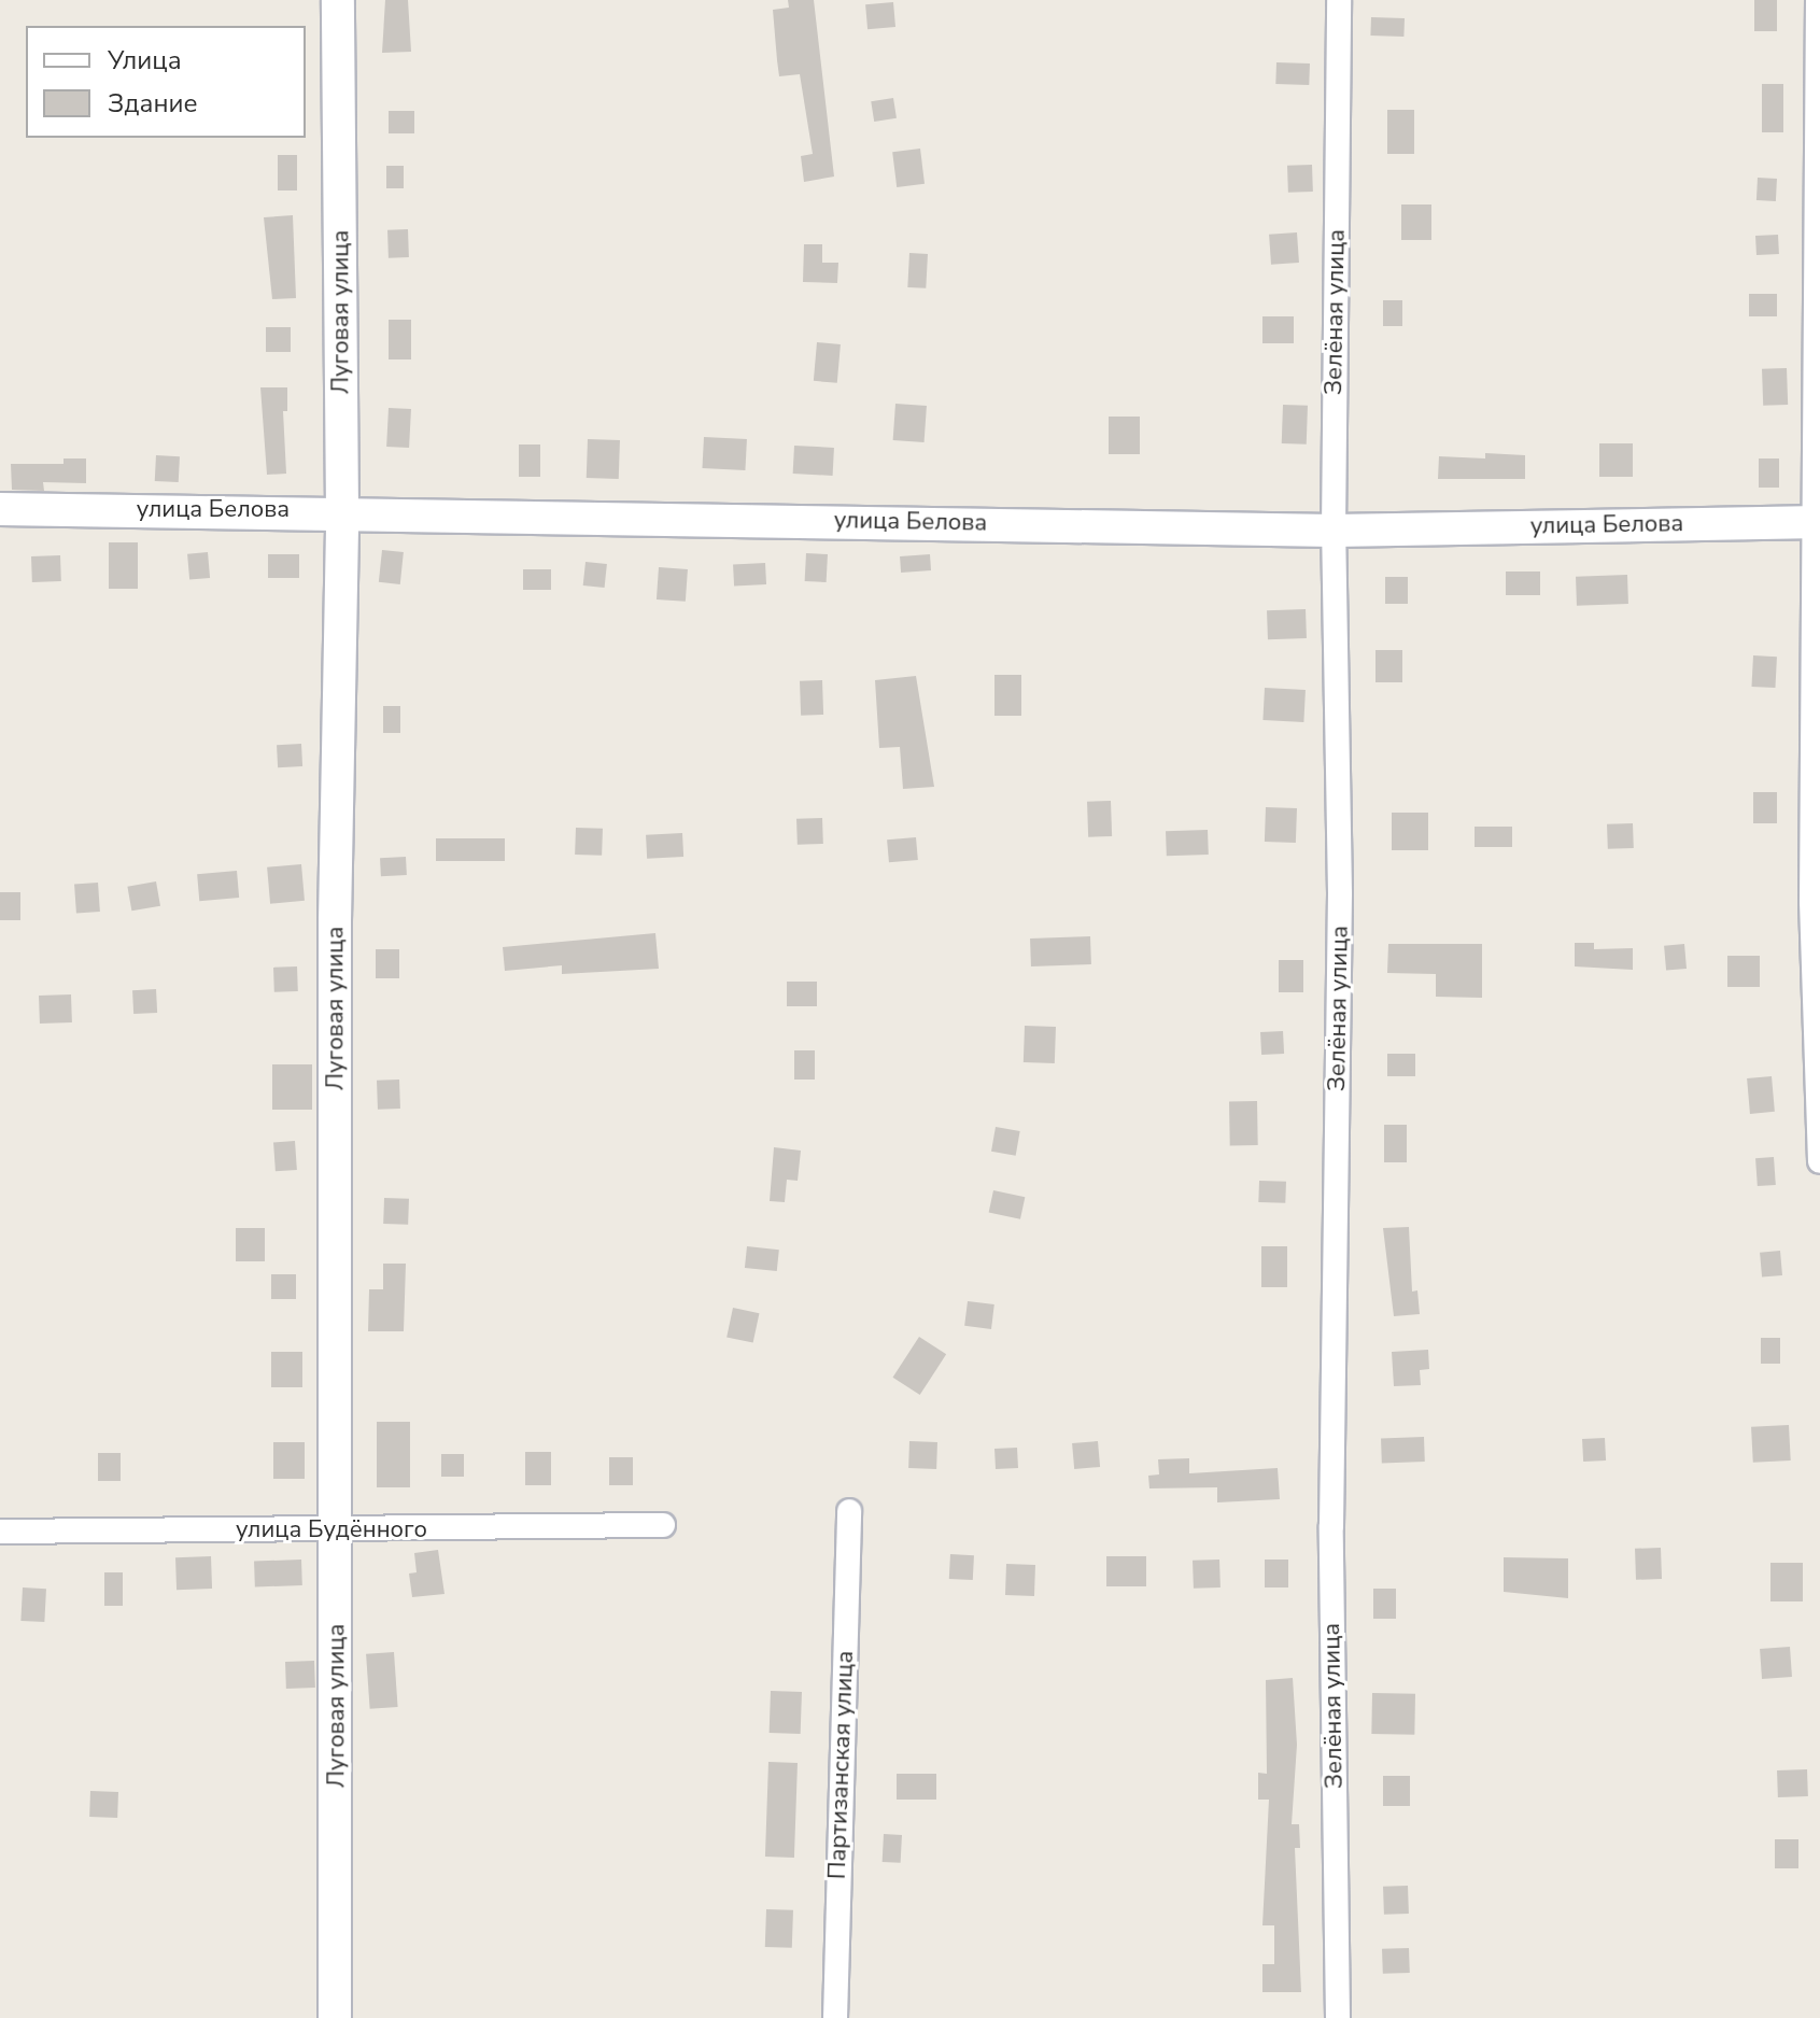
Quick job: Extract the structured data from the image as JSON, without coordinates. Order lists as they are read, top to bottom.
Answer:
{
  "streets": {
    "street": [
      "Луговая улица",
      "Зелёная улица",
      "улица Белова",
      "улица Будённого",
      "Партизанская улица"
    ]
  },
  "crossings": [
    ["Луговая улица", "улица Белова"],
    ["Луговая улица", "улица Будённого"],
    ["Зелёная улица", "улица Белова"]
  ],
  "legend": ["Улица", "Здание"]
}
